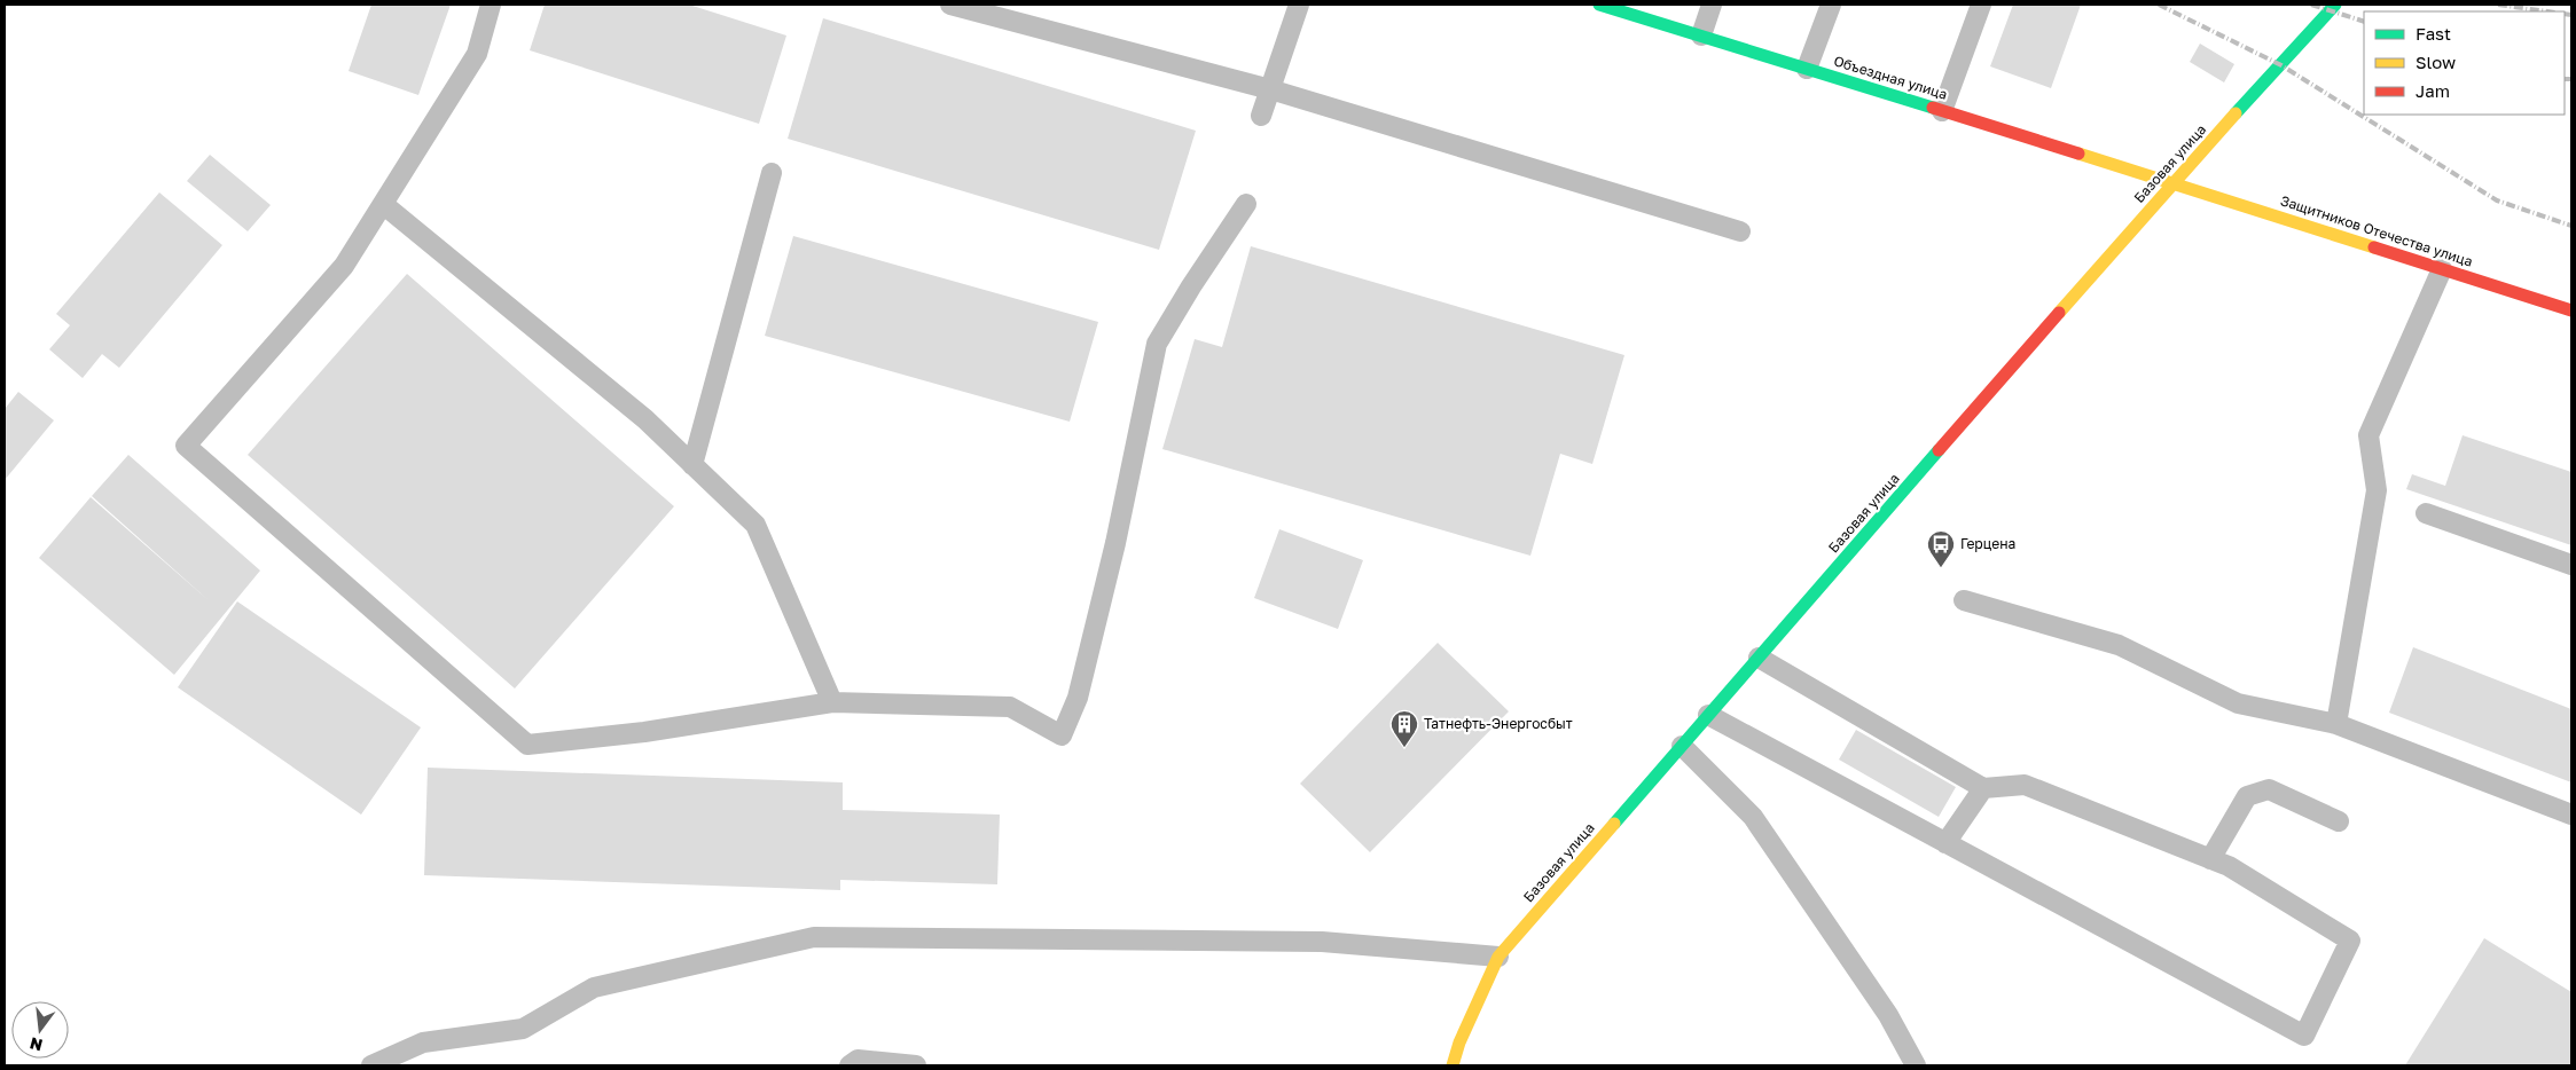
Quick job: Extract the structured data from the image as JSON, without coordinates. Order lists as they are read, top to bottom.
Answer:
{
  "streets": {
    "street": ["Объездная улица", "Базовая улица", "Защитников Отечества улица"]
  },
  "crossings": [
    ["Объездная улица", "Базовая улица"],
    ["Объездная улица", "Защитников Отечества улица"],
    ["Базовая улица", "Защитников Отечества улица"]
  ],
  "places": {
    "bus stop": ["Герцена"],
    "building": ["Татнефть-Энергосбыт"]
  },
  "legend": ["Fast", "Slow", "Jam"],
  "north": "bottom"
}
